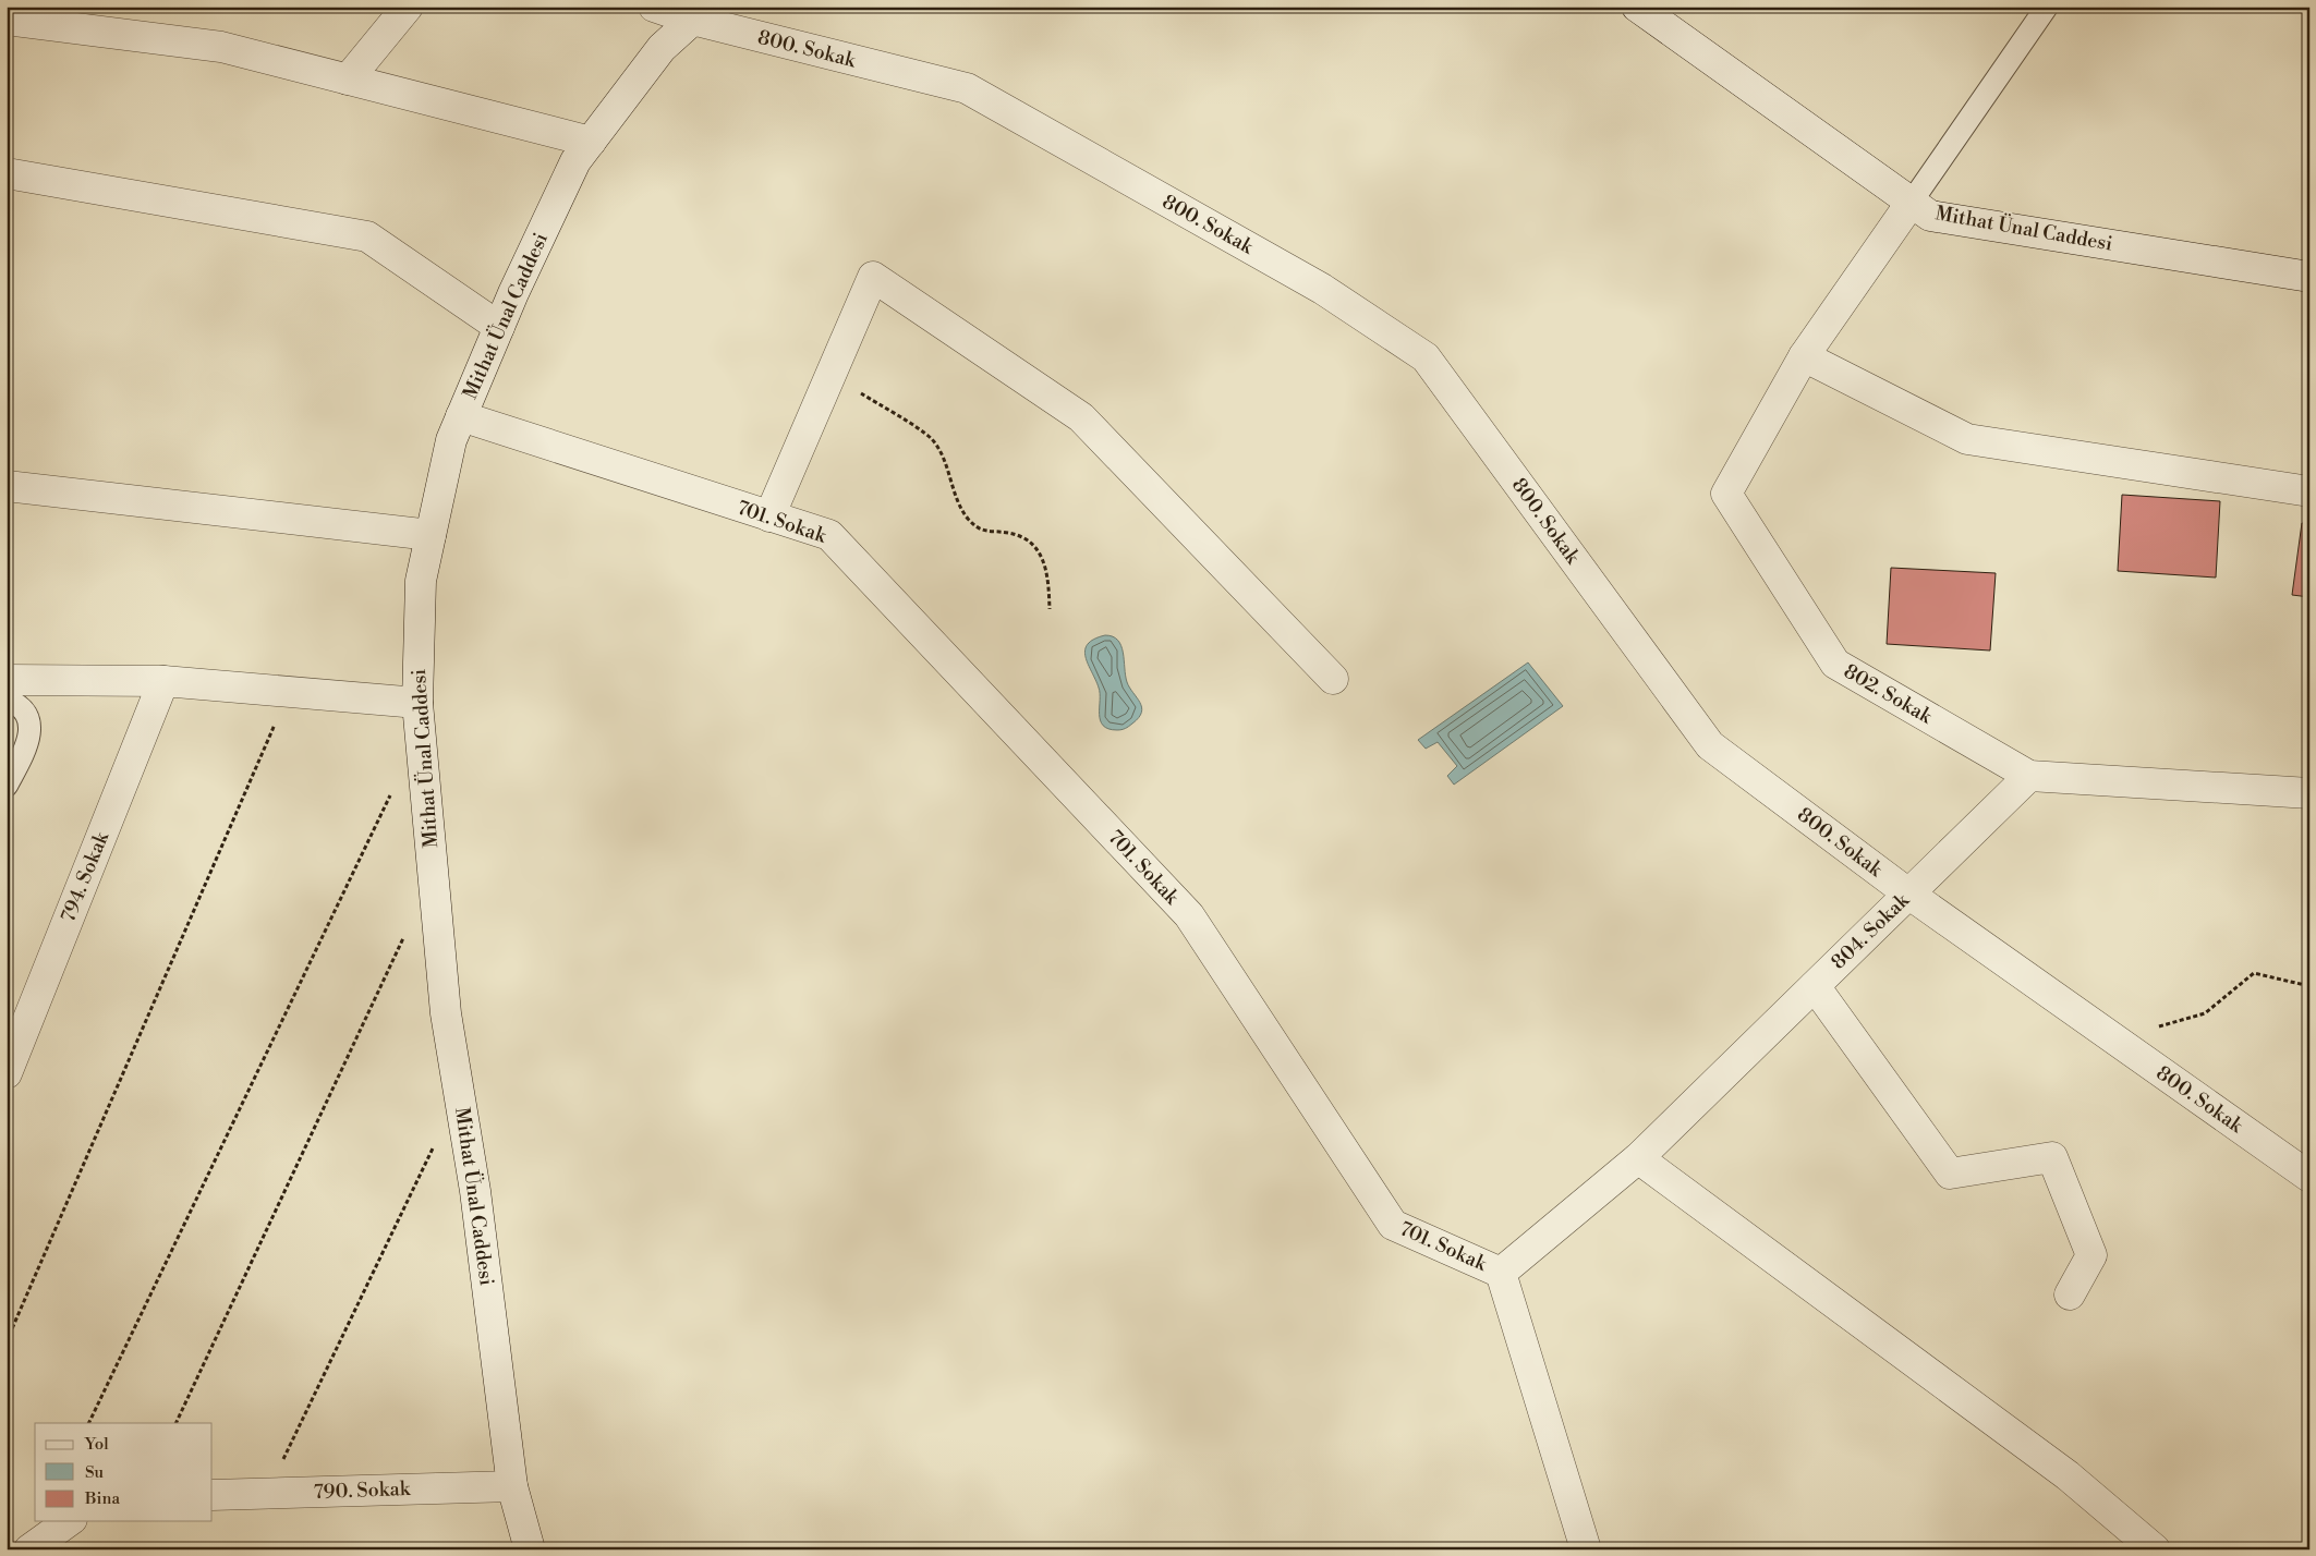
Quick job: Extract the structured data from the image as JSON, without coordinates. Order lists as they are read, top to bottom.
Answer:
{
  "streets": {
    "street": [
      "800. Sokak",
      "Mithat Ünal Caddesi",
      "701. Sokak",
      "802. Sokak",
      "794. Sokak",
      "804. Sokak",
      "790. Sokak"
    ]
  },
  "crossings": [
    ["800. Sokak", "Mithat Ünal Caddesi"],
    ["800. Sokak", "804. Sokak"],
    ["Mithat Ünal Caddesi", "701. Sokak"],
    ["Mithat Ünal Caddesi", "790. Sokak"],
    ["701. Sokak", "804. Sokak"],
    ["802. Sokak", "804. Sokak"]
  ],
  "legend": ["Yol", "Su", "Bina"]
}
